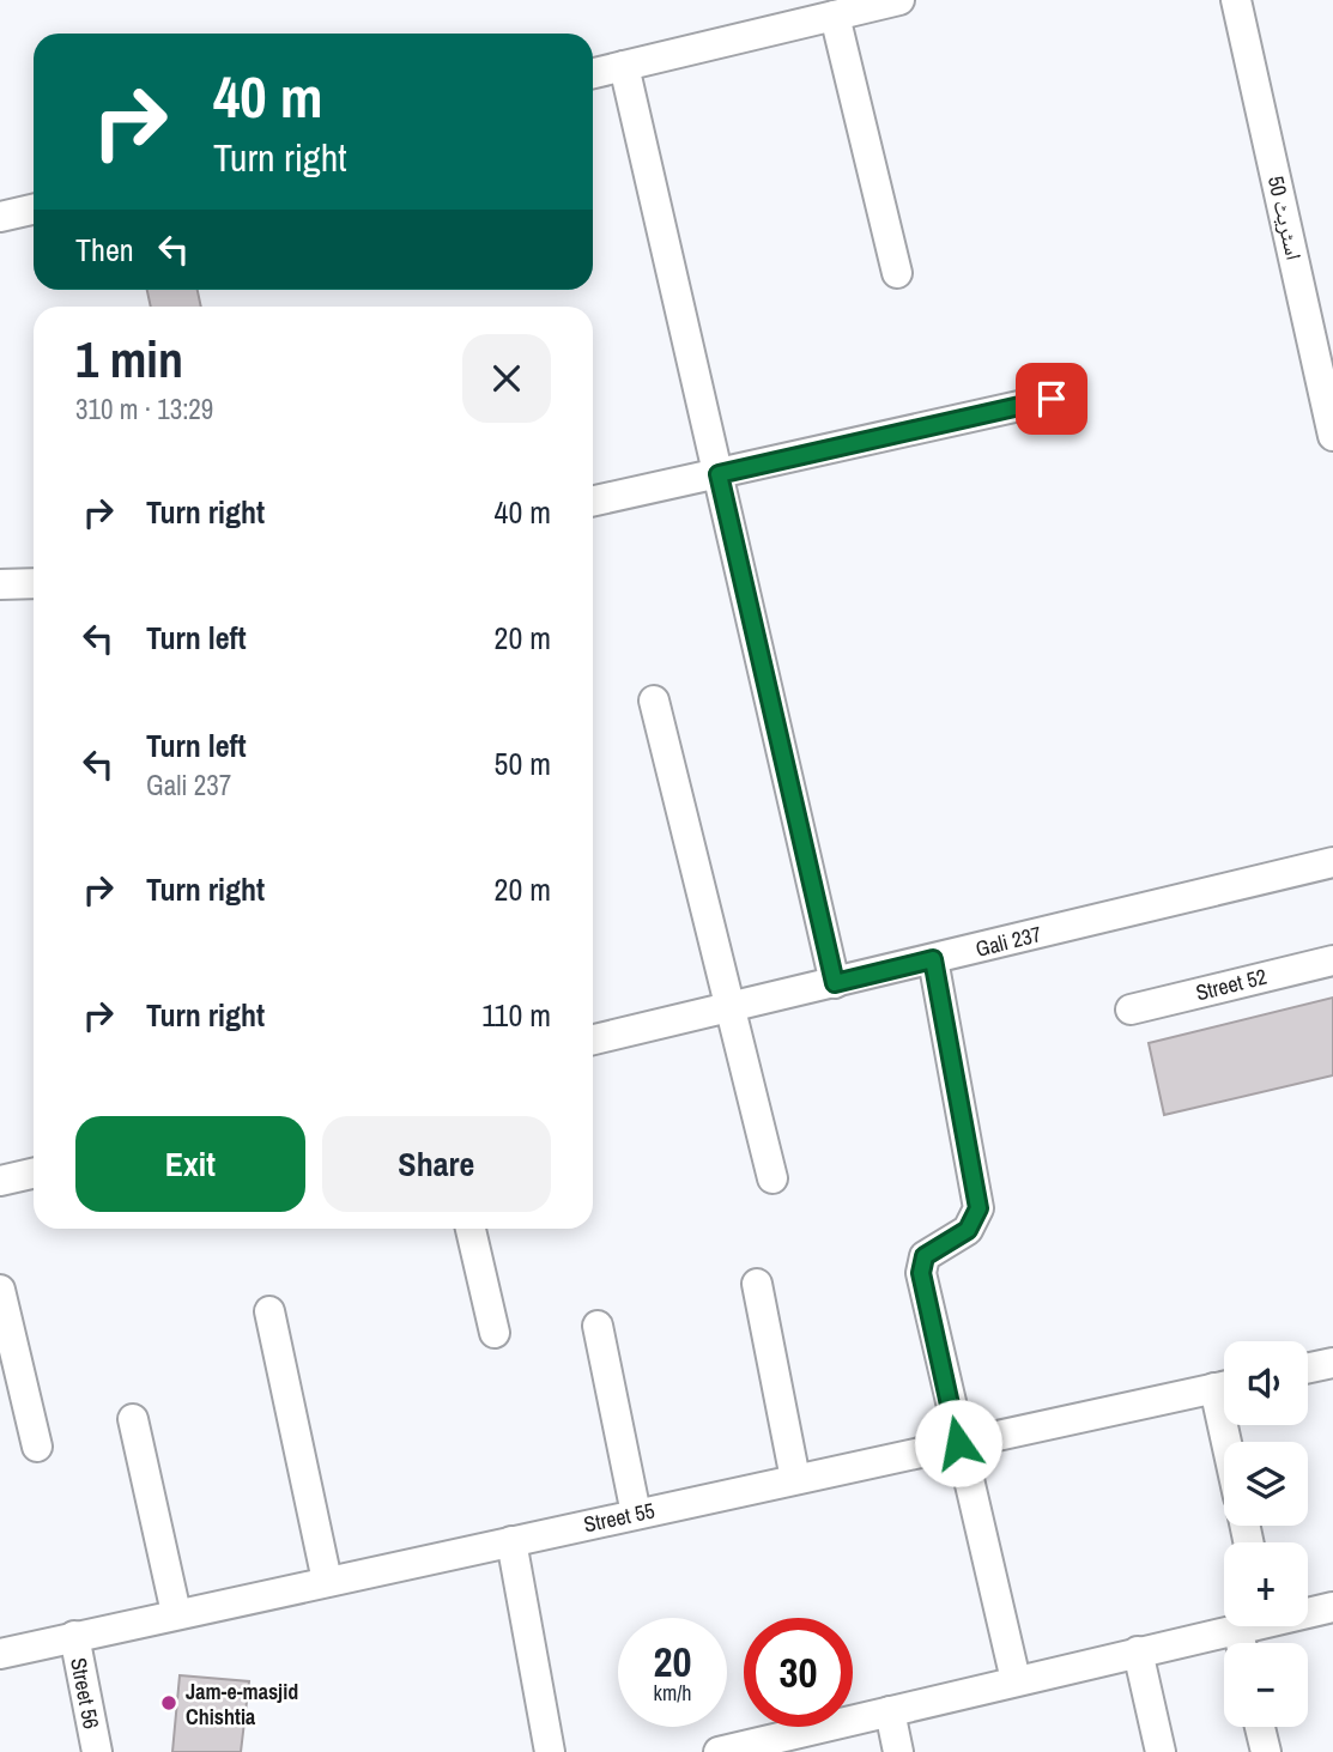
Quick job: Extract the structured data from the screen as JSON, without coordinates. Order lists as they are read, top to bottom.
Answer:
{
  "streets": {
    "street": [
      "اسٹریٹ 50",
      "Gali 237",
      "Street 52",
      "Street 55",
      "Street 56"
    ]
  },
  "crossings": [
    ["Street 55", "Street 56"]
  ],
  "places": ["Jam-e-masjid Chishtia"],
  "page": {
    "turn": ["40 m", "Turn right"],
    "then": "Then",
    "heading": ["1 min", "310 m · 13:29"],
    "list": [
      {
        "name": "Turn right",
        "value": "40 m"
      },
      {
        "name": "Turn left",
        "value": "20 m"
      },
      {
        "name": "Turn left",
        "note": "Gali 237",
        "value": "50 m"
      },
      {
        "name": "Turn right",
        "value": "20 m"
      },
      {
        "name": "Turn right",
        "value": "110 m"
      }
    ],
    "buttons": ["Exit", "Share"],
    "map_buttons": ["+", "−"],
    "speed": "20 km/h",
    "limit": "30"
  }
}
